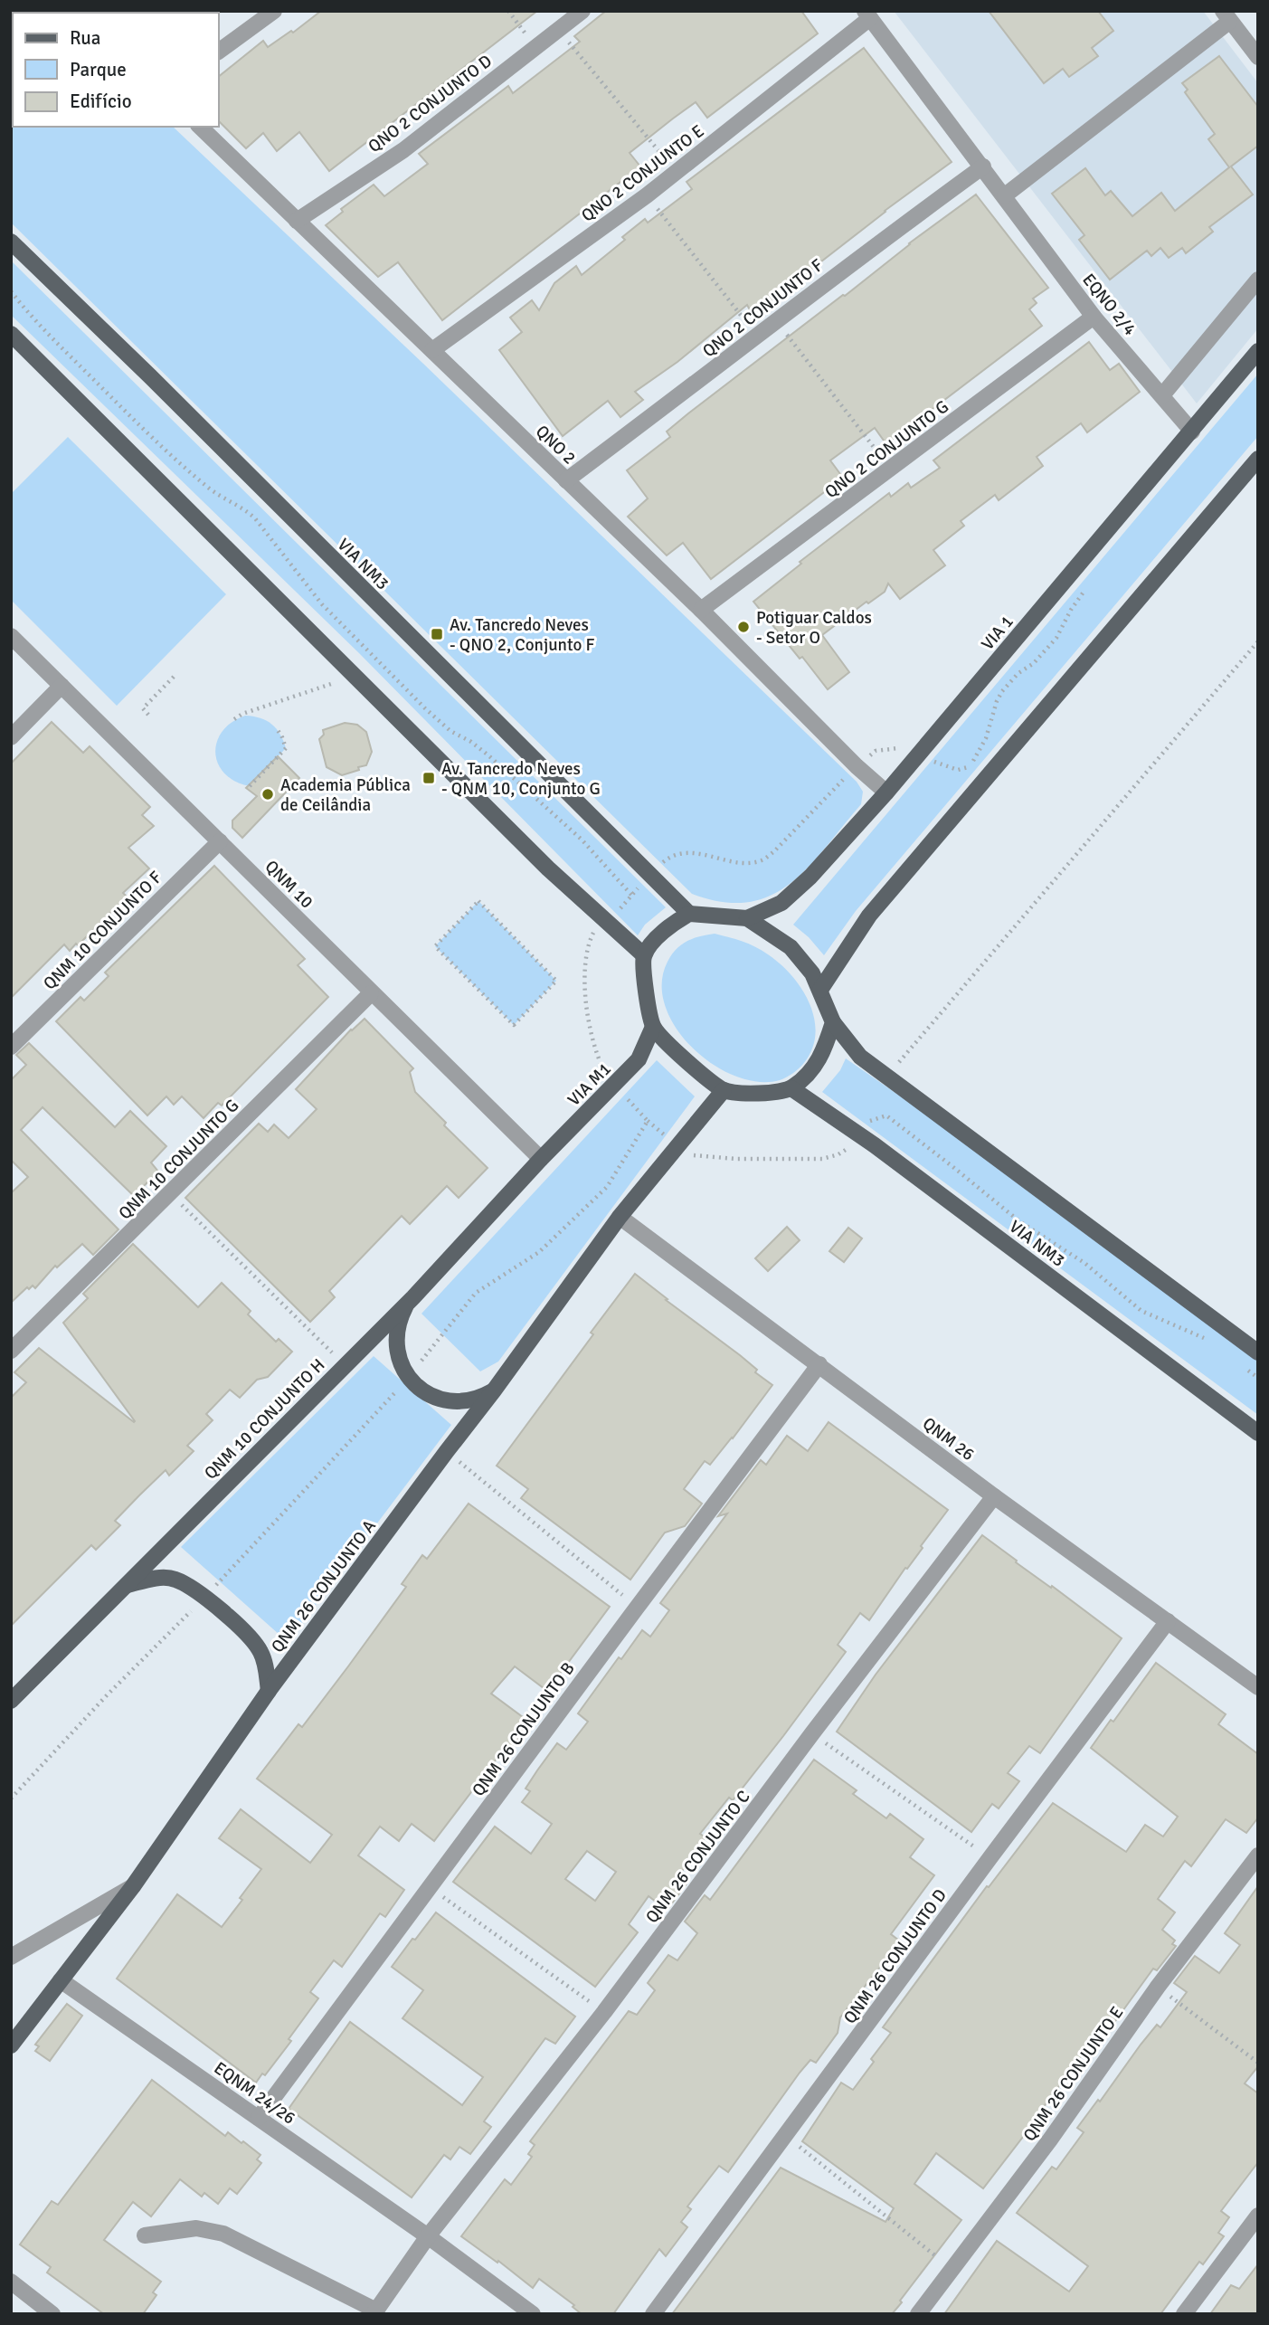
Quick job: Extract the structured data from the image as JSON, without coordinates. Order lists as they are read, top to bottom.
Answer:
{
  "streets": {
    "main road": [
      "VIA NM3",
      "VIA 1",
      "VIA M1",
      "QNM 10 CONJUNTO H",
      "QNM 26 CONJUNTO A"
    ],
    "street": [
      "QNO 2 CONJUNTO D",
      "QNO 2 CONJUNTO E",
      "EQNO 2/4",
      "QNO 2 CONJUNTO F",
      "QNO 2",
      "QNO 2 CONJUNTO G",
      "QNM 10",
      "QNM 10 CONJUNTO F",
      "QNM 10 CONJUNTO G",
      "QNM 26",
      "QNM 26 CONJUNTO B",
      "QNM 26 CONJUNTO C",
      "QNM 26 CONJUNTO D",
      "QNM 26 CONJUNTO E",
      "EQNM 24/26"
    ]
  },
  "crossings": [
    ["QNO 2 CONJUNTO D", "QNO 2"],
    ["QNO 2 CONJUNTO E", "EQNO 2/4"],
    ["QNO 2 CONJUNTO E", "QNO 2"],
    ["EQNO 2/4", "QNO 2 CONJUNTO F"],
    ["EQNO 2/4", "QNO 2 CONJUNTO G"],
    ["EQNO 2/4", "VIA 1"],
    ["QNO 2 CONJUNTO F", "QNO 2"],
    ["QNO 2", "QNO 2 CONJUNTO G"],
    ["QNO 2", "VIA 1"],
    ["VIA NM3", "VIA 1"],
    ["VIA NM3", "VIA M1"],
    ["VIA 1", "VIA M1"],
    ["QNM 10", "QNM 10 CONJUNTO F"],
    ["QNM 10", "VIA M1"],
    ["QNM 10", "QNM 10 CONJUNTO G"],
    ["QNM 10", "QNM 10 CONJUNTO H"],
    ["VIA M1", "QNM 10 CONJUNTO H"],
    ["QNM 26", "QNM 26 CONJUNTO A"],
    ["QNM 26", "QNM 26 CONJUNTO B"],
    ["QNM 26", "QNM 26 CONJUNTO C"],
    ["QNM 26", "QNM 26 CONJUNTO D"],
    ["QNM 26 CONJUNTO A", "EQNM 24/26"],
    ["QNM 26 CONJUNTO B", "EQNM 24/26"],
    ["QNM 26 CONJUNTO C", "EQNM 24/26"]
  ],
  "places": {
    "other": ["Potiguar Caldos - Setor O", "Academia Pública de Ceilândia"],
    "transit": ["Av. Tancredo Neves - QNO 2, Conjunto F", "Av. Tancredo Neves - QNM 10, Conjunto G"]
  },
  "legend": ["Rua", "Parque", "Edifício"]
}
